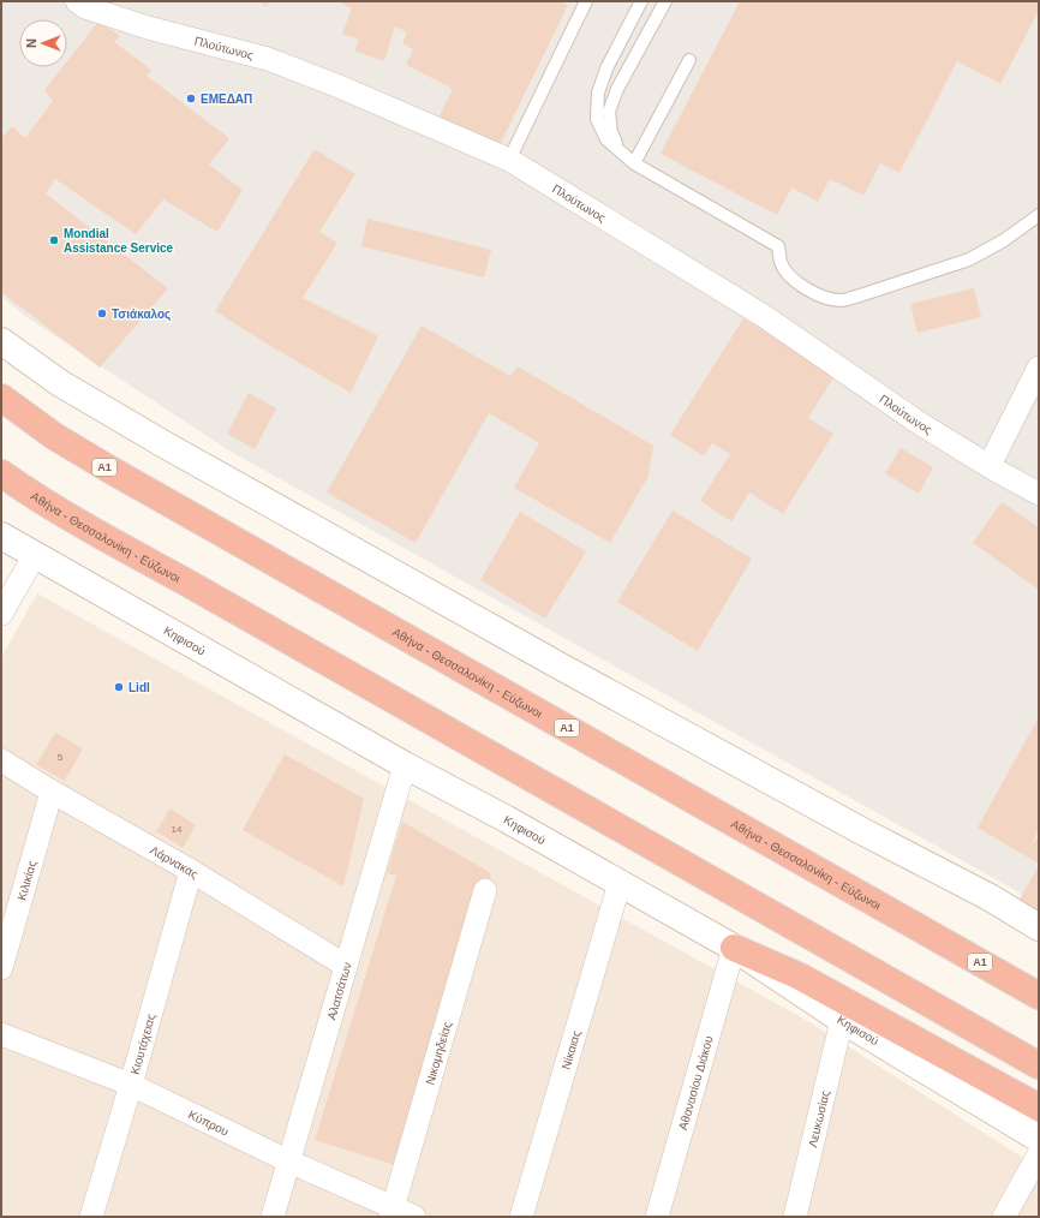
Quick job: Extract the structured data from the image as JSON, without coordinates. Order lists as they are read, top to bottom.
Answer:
{
  "streets": {
    "highway": ["Α1", "Αθήνα - Θεσσαλονίκη - Εύζωνοι"],
    "main road": ["Κηφισού"],
    "street": [
      "Πλούτωνος",
      "Λάρνακας",
      "Κιλικίας",
      "Αλατσάτων",
      "Κιουτάχειας",
      "Νίκαιας",
      "Νικομηδείας",
      "Αθανασίου Διάκου",
      "Λευκωσίας",
      "Κύπρου"
    ]
  },
  "crossings": [
    ["Κηφισού", "Αλατσάτων"],
    ["Κηφισού", "Νίκαιας"],
    ["Κηφισού", "Αθανασίου Διάκου"],
    ["Κηφισού", "Λευκωσίας"],
    ["Λάρνακας", "Κιλικίας"],
    ["Λάρνακας", "Αλατσάτων"],
    ["Λάρνακας", "Κιουτάχειας"],
    ["Αλατσάτων", "Κύπρου"],
    ["Κιουτάχειας", "Κύπρου"],
    ["Νικομηδείας", "Κύπρου"]
  ],
  "places": [
    "ΕΜΕΔΑΠ",
    "Mondial Assistance Service",
    "Τσιάκαλος",
    "Lidl"
  ],
  "house_numbers": ["5", "14"],
  "north": "left"
}
